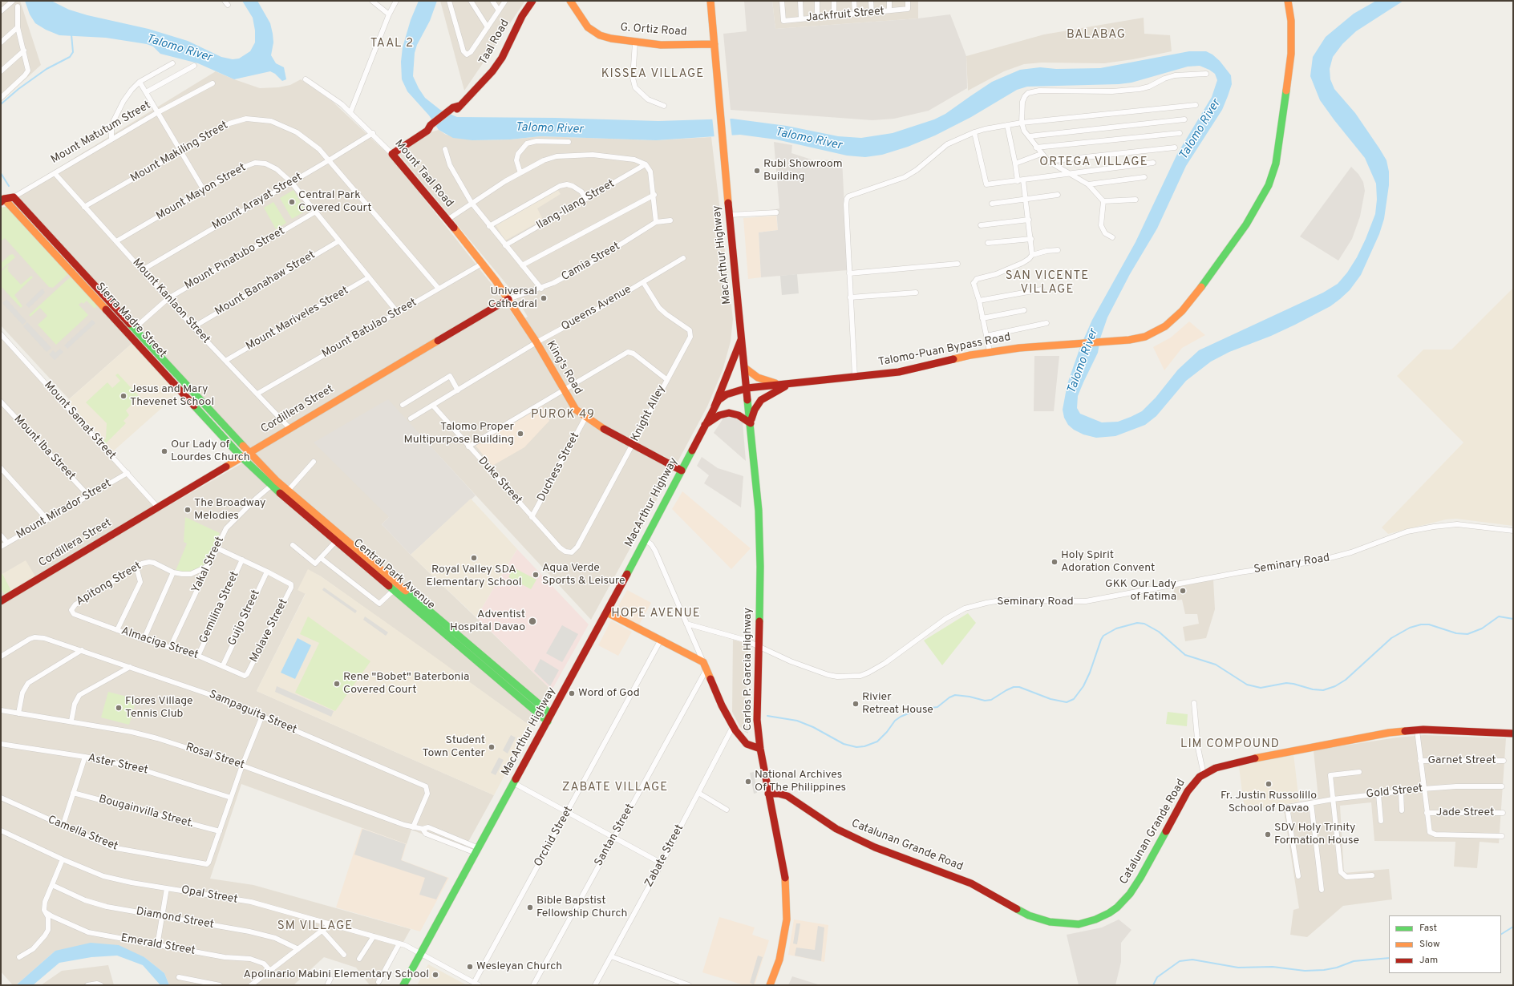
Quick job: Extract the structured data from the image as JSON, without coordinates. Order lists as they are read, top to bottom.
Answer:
{
  "streets": {
    "main road": [
      "G. Ortiz Road",
      "Taal Road",
      "Mount Matutum Street",
      "Mount Taal Road",
      "MacArthur Highway",
      "Sierra Madre Street",
      "Talomo-Puan Bypass Road",
      "King's Road",
      "Cordillera Street",
      "Central Park Avenue",
      "Carlos P. Garcia Highway",
      "Catalunan Grande Road"
    ],
    "street": [
      "Jackfruit Street",
      "Mount Makiling Street",
      "Mount Mayon Street",
      "Mount Arayat Street",
      "Ilang-Ilang Street",
      "Mount Pinatubo Street",
      "Camia Street",
      "Mount Banahaw Street",
      "Mount Kanlaon Street",
      "Queens Avenue",
      "Mount Mariveles Street",
      "Mount Batulao Street",
      "Knight Alley",
      "Mount Samat Street",
      "Mount Iba Street",
      "Duchess Street",
      "Duke Street",
      "Mount Mirador Street",
      "Seminary Road",
      "Yakal Street",
      "Apitong Street",
      "Gemilina Street",
      "Guijo Street",
      "Molave Street",
      "Almaciga Street",
      "Sampaguita Street",
      "Rosal Street",
      "Garnet Street",
      "Aster Street",
      "Gold Street",
      "Bougainvilla Street.",
      "Jade Street",
      "Camella Street",
      "Santan Street",
      "Orchid Street",
      "Zabate Street",
      "Opal Street",
      "Diamond Street",
      "Emerald Street"
    ]
  },
  "crossings": [
    ["G. Ortiz Road", "MacArthur Highway"],
    ["Taal Road", "Mount Taal Road"],
    ["Mount Matutum Street", "Mount Kanlaon Street"],
    ["Mount Matutum Street", "Sierra Madre Street"],
    ["Mount Makiling Street", "Mount Arayat Street"],
    ["Mount Makiling Street", "Mount Kanlaon Street"],
    ["Mount Makiling Street", "Mount Batulao Street"],
    ["Mount Taal Road", "Mount Arayat Street"],
    ["Mount Taal Road", "Camia Street"],
    ["Mount Taal Road", "Mount Batulao Street"],
    ["Mount Taal Road", "King's Road"],
    ["Mount Taal Road", "Cordillera Street"],
    ["Mount Mayon Street", "Mount Arayat Street"],
    ["Mount Mayon Street", "Mount Pinatubo Street"],
    ["Mount Mayon Street", "Mount Banahaw Street"],
    ["Mount Mayon Street", "Mount Kanlaon Street"],
    ["Mount Mayon Street", "Mount Mariveles Street"],
    ["Mount Mayon Street", "Mount Batulao Street"],
    ["Mount Arayat Street", "Mount Kanlaon Street"],
    ["MacArthur Highway", "Talomo-Puan Bypass Road"],
    ["MacArthur Highway", "King's Road"],
    ["MacArthur Highway", "Central Park Avenue"],
    ["MacArthur Highway", "Carlos P. Garcia Highway"],
    ["MacArthur Highway", "Rosal Street"],
    ["MacArthur Highway", "Opal Street"],
    ["Mount Pinatubo Street", "Mount Kanlaon Street"],
    ["Mount Pinatubo Street", "Sierra Madre Street"],
    ["Camia Street", "King's Road"],
    ["Camia Street", "Cordillera Street"],
    ["Mount Banahaw Street", "Mount Kanlaon Street"],
    ["Mount Kanlaon Street", "Mount Mariveles Street"],
    ["Mount Kanlaon Street", "Mount Batulao Street"],
    ["Mount Kanlaon Street", "Cordillera Street"],
    ["Queens Avenue", "King's Road"],
    ["Queens Avenue", "Knight Alley"],
    ["Queens Avenue", "Duke Street"],
    ["Sierra Madre Street", "Cordillera Street"],
    ["Sierra Madre Street", "Central Park Avenue"],
    ["Talomo-Puan Bypass Road", "Carlos P. Garcia Highway"],
    ["King's Road", "Cordillera Street"],
    ["King's Road", "Knight Alley"],
    ["King's Road", "Duchess Street"],
    ["Cordillera Street", "Mount Samat Street"],
    ["Cordillera Street", "Central Park Avenue"],
    ["Knight Alley", "Duke Street"],
    ["Mount Samat Street", "Mount Mirador Street"],
    ["Mount Iba Street", "Mount Mirador Street"],
    ["Duchess Street", "Duke Street"],
    ["Seminary Road", "Carlos P. Garcia Highway"],
    ["Yakal Street", "Central Park Avenue"],
    ["Yakal Street", "Apitong Street"],
    ["Yakal Street", "Almaciga Street"],
    ["Apitong Street", "Almaciga Street"],
    ["Gemilina Street", "Almaciga Street"],
    ["Guijo Street", "Molave Street"],
    ["Guijo Street", "Almaciga Street"],
    ["Molave Street", "Almaciga Street"],
    ["Carlos P. Garcia Highway", "Catalunan Grande Road"],
    ["Sampaguita Street", "Rosal Street"],
    ["Bougainvilla Street.", "Camella Street"],
    ["Orchid Street", "Opal Street"]
  ],
  "districts": [
    "BALABAG",
    "TAAL 2",
    "KISSEA VILLAGE",
    "ORTEGA VILLAGE",
    "SAN VICENTE VILLAGE",
    "PUROK 49",
    "HOPE AVENUE",
    "LIM COMPOUND",
    "ZABATE VILLAGE",
    "SM VILLAGE"
  ],
  "water": ["Talomo River"],
  "places": [
    "Rubi Showroom Building",
    "Central Park Covered Court",
    "Universal Cathedral",
    "Jesus and Mary Thevenet School",
    "Talomo Proper Multipurpose Building",
    "Our Lady of Lourdes Church",
    "The Broadway Melodies",
    "Royal Valley SDA Elementary School",
    "Holy Spirit Adoration Convent",
    "Aqua Verde Sports & Leisure",
    "GKK Our Lady of Fatima",
    "Adventist Hospital Davao",
    "Rene \"Bobet\" Baterbonia Covered Court",
    "Word of God",
    "Rivier Retreat House",
    "Flores Village Tennis Club",
    "Student Town Center",
    "National Archives Of The Philippines",
    "Fr. Justin Russolillo School of Davao",
    "SDV Holy Trinity Formation House",
    "Bible Bapstist Fellowship Church",
    "Wesleyan Church",
    "Apolinario Mabini Elementary School"
  ],
  "legend": ["Fast", "Slow", "Jam"]
}
